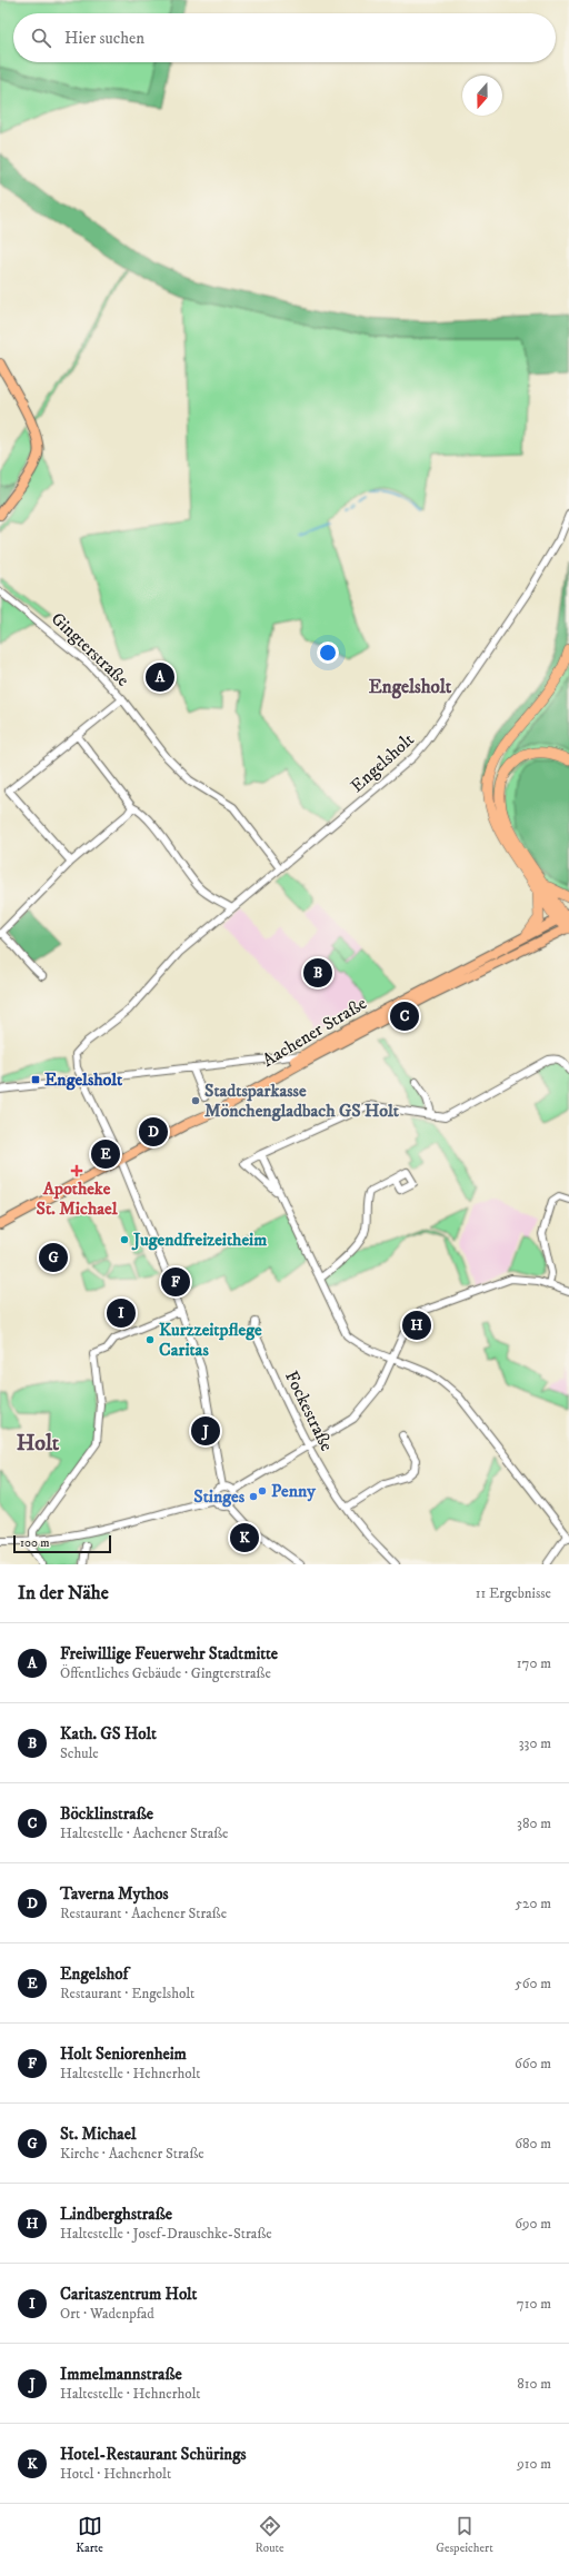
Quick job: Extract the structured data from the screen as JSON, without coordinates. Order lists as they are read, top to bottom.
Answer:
{
  "streets": {
    "main road": ["Aachener Straße"],
    "street": ["Gingterstraße", "Engelsholt", "Fockestraße"]
  },
  "crossings": [
    ["Gingterstraße", "Engelsholt"],
    ["Engelsholt", "Aachener Straße"]
  ],
  "districts": ["Engelsholt", "Holt"],
  "places": {
    "transit": ["Engelsholt"],
    "other": [
      "Stadtsparkasse Mönchengladbach GS Holt",
      "Jugendfreizeitheim",
      "Kurzzeitpflege Caritas",
      "Penny",
      "Stinges"
    ],
    "health": ["Apotheke St. Michael"]
  },
  "scale_bar": "100 m",
  "north": "bottom",
  "page": {
    "search": "Hier suchen",
    "pins": [
      "A",
      "B",
      "C",
      "D",
      "E",
      "G",
      "F",
      "I",
      "H",
      "J",
      "K"
    ],
    "scale": "100 m",
    "heading": ["In der Nähe", "11 Ergebnisse"],
    "list": [
      {
        "mark": "A",
        "name": "Freiwillige Feuerwehr Stadtmitte",
        "note": "Öffentliches Gebäude · Gingterstraße",
        "value": "170 m"
      },
      {
        "mark": "B",
        "name": "Kath. GS Holt",
        "note": "Schule",
        "value": "330 m"
      },
      {
        "mark": "C",
        "name": "Böcklinstraße",
        "note": "Haltestelle · Aachener Straße",
        "value": "380 m"
      },
      {
        "mark": "D",
        "name": "Taverna Mythos",
        "note": "Restaurant · Aachener Straße",
        "value": "520 m"
      },
      {
        "mark": "E",
        "name": "Engelshof",
        "note": "Restaurant · Engelsholt",
        "value": "560 m"
      },
      {
        "mark": "F",
        "name": "Holt Seniorenheim",
        "note": "Haltestelle · Hehnerholt",
        "value": "660 m"
      },
      {
        "mark": "G",
        "name": "St. Michael",
        "note": "Kirche · Aachener Straße",
        "value": "680 m"
      },
      {
        "mark": "H",
        "name": "Lindberghstraße",
        "note": "Haltestelle · Josef-Drauschke-Straße",
        "value": "690 m"
      },
      {
        "mark": "I",
        "name": "Caritaszentrum Holt",
        "note": "Ort · Wadenpfad",
        "value": "710 m"
      },
      {
        "mark": "J",
        "name": "Immelmannstraße",
        "note": "Haltestelle · Hehnerholt",
        "value": "810 m"
      },
      {
        "mark": "K",
        "name": "Hotel-Restaurant Schürings",
        "note": "Hotel · Hehnerholt",
        "value": "910 m"
      }
    ],
    "nav": ["Karte", "Route", "Gespeichert"]
  }
}
